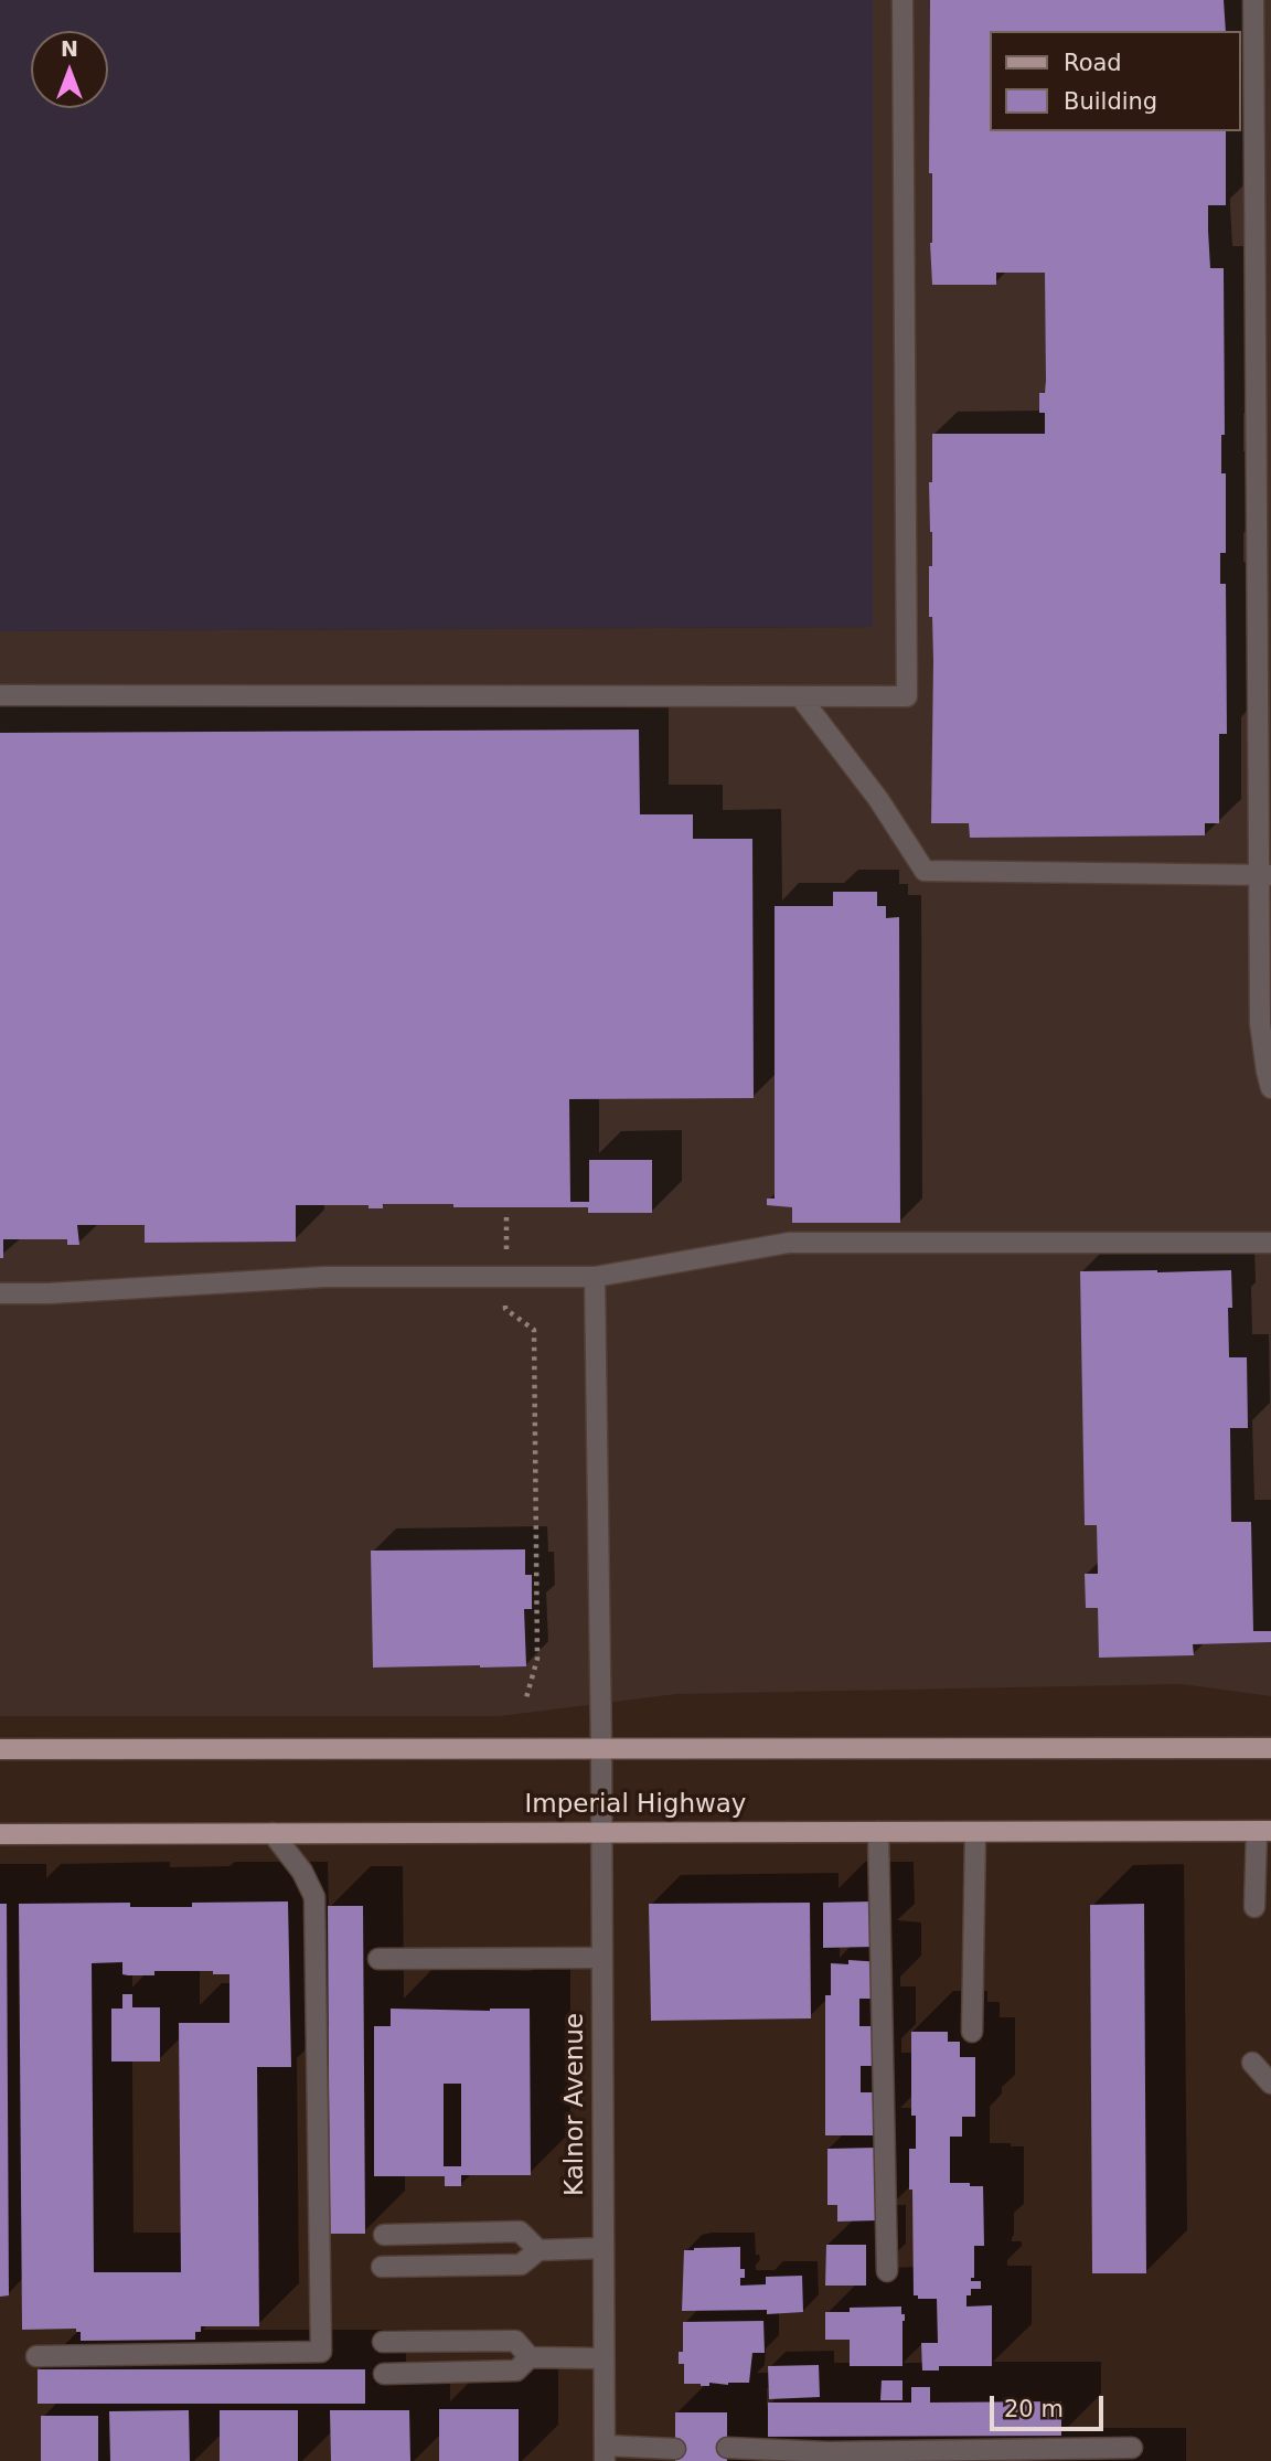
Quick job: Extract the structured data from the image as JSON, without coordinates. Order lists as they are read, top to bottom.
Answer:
{
  "streets": {
    "main road": ["Imperial Highway"],
    "street": ["Kalnor Avenue"]
  },
  "crossings": [
    ["Imperial Highway", "Kalnor Avenue"]
  ],
  "legend": ["Road", "Building"],
  "scale_bar": "20 m",
  "north": "top"
}
